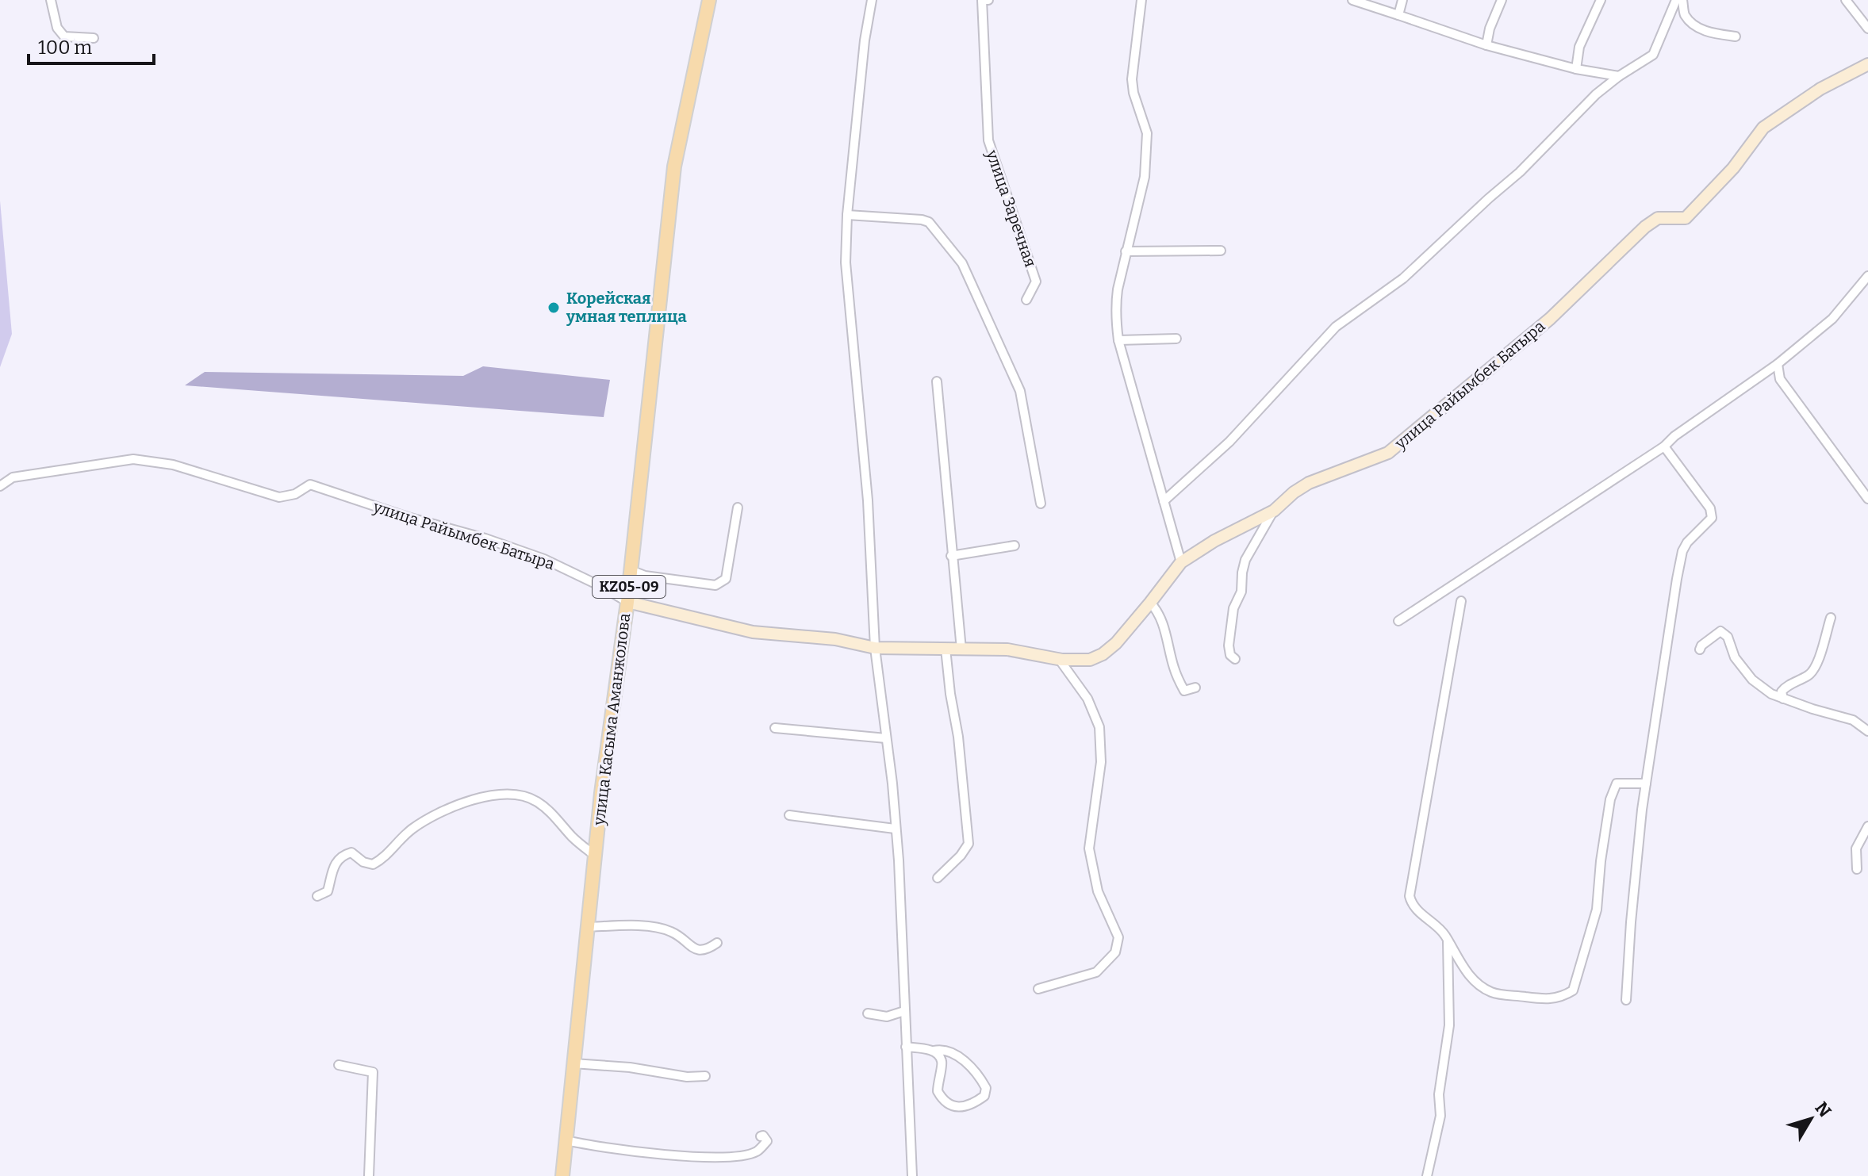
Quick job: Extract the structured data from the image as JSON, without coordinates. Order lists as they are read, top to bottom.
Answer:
{
  "streets": {
    "main road": ["KZ05-09", "улица Касыма Аманжолова"],
    "street": ["улица Заречная", "улица Райымбек Батыра"]
  },
  "crossings": [
    ["улица Райымбек Батыра", "улица Касыма Аманжолова"]
  ],
  "places": ["Корейская умная теплица"],
  "scale_bar": "100 m",
  "north": "top right"
}
